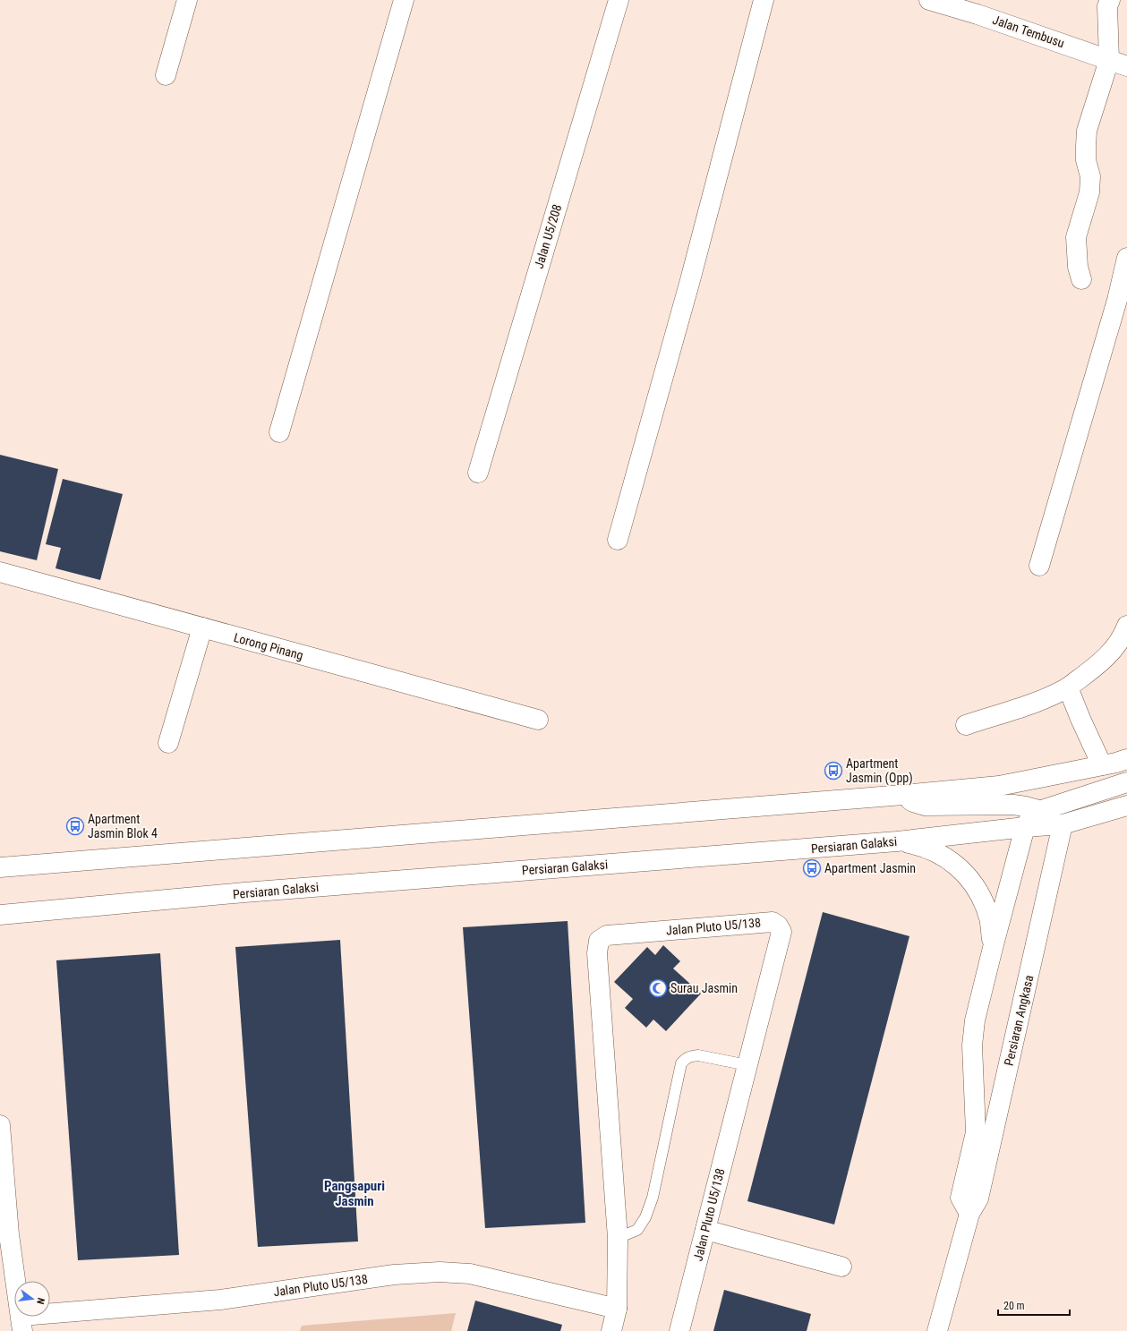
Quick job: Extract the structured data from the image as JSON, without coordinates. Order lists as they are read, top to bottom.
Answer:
{
  "streets": {
    "street": [
      "Jalan Tembusu",
      "Jalan U5/208",
      "Lorong Pinang",
      "Persiaran Galaksi",
      "Jalan Pluto U5/138",
      "Persiaran Angkasa"
    ]
  },
  "crossings": [
    ["Persiaran Galaksi", "Persiaran Angkasa"]
  ],
  "districts": ["Pangsapuri Jasmin"],
  "places": {
    "bus stop": ["Apartment Jasmin (Opp)", "Apartment Jasmin Blok 4", "Apartment Jasmin"],
    "mosque": ["Surau Jasmin"]
  },
  "scale_bar": "20 m",
  "north": "right"
}
